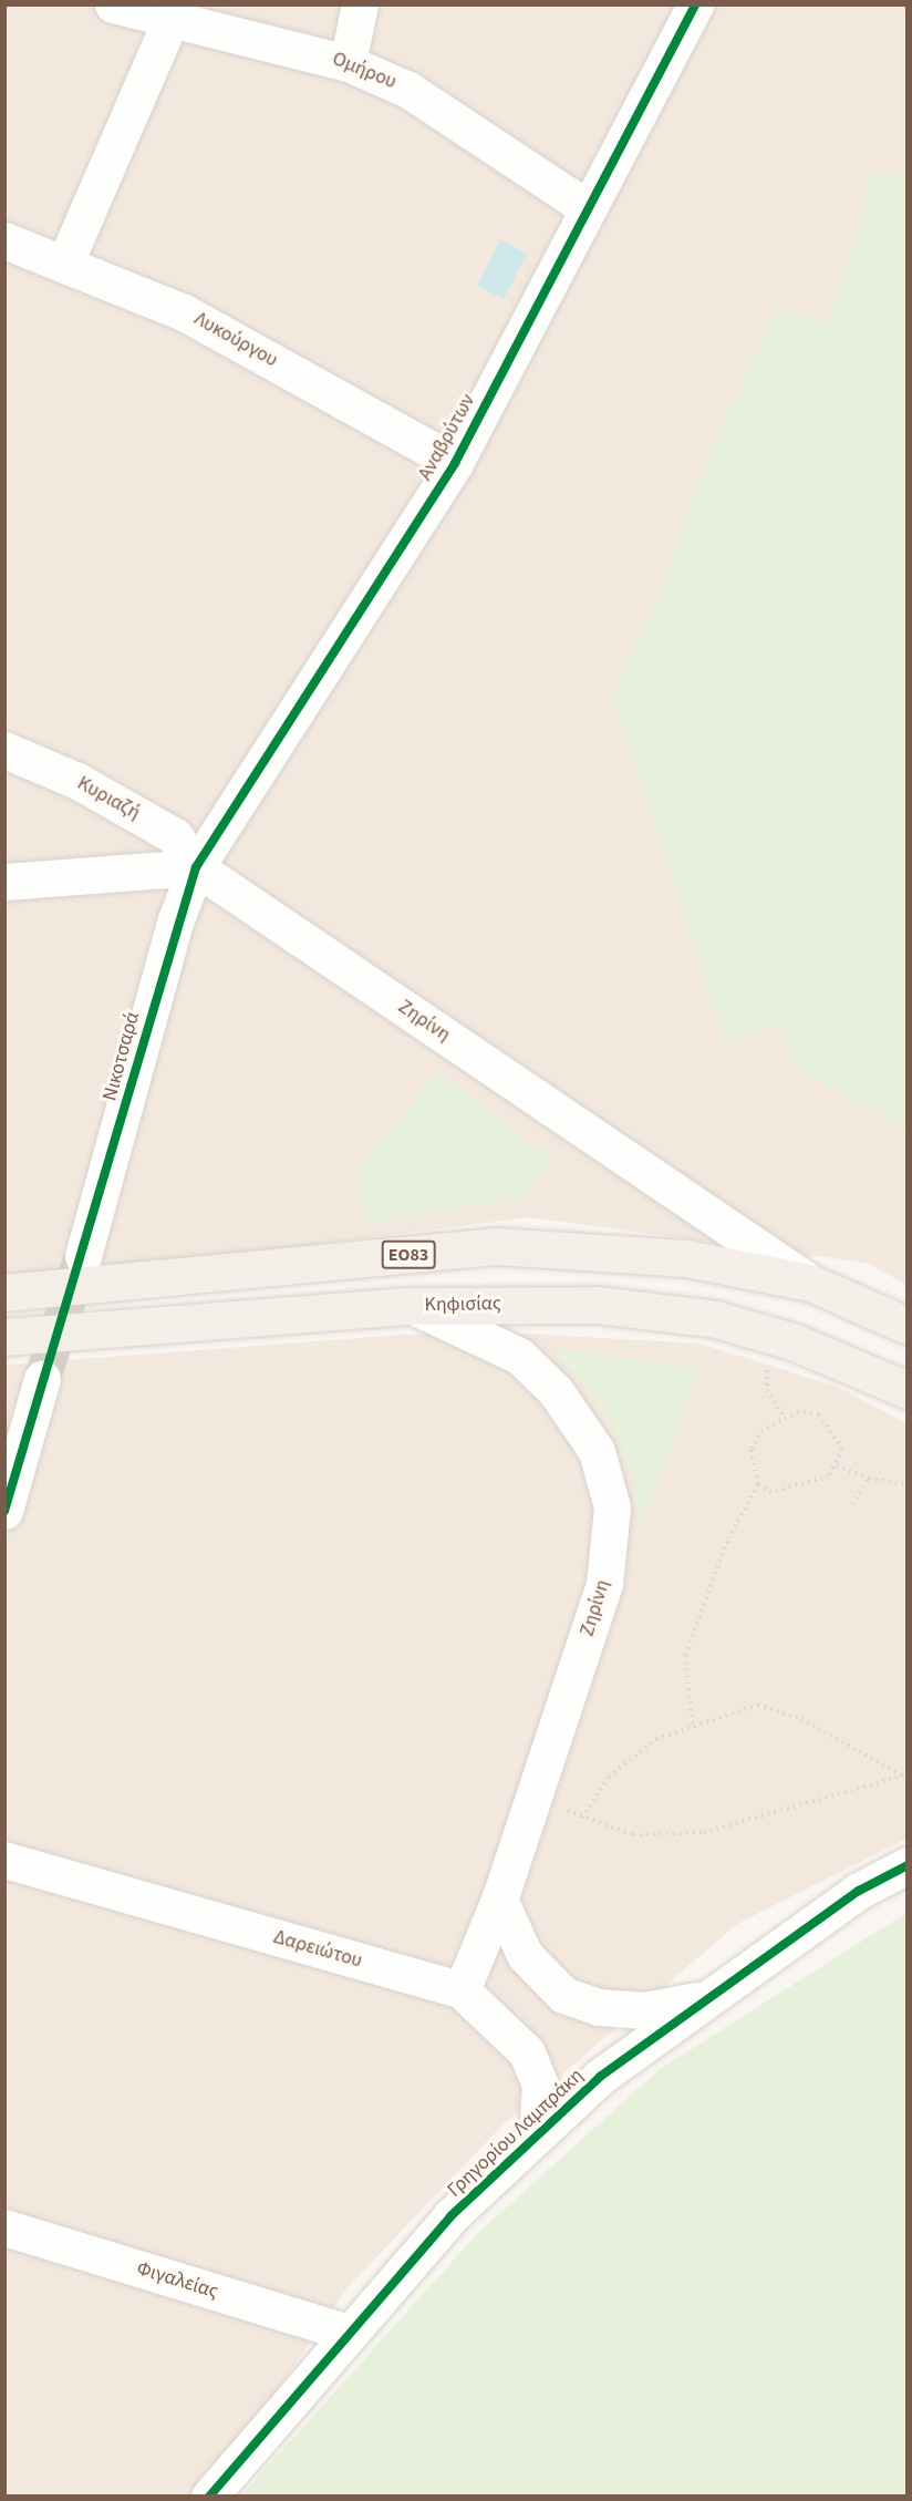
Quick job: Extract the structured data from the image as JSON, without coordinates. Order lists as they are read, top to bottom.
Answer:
{
  "streets": {
    "main road": ["ΕΟ83", "Κηφισίας"],
    "street": [
      "Ομήρου",
      "Λυκούργου",
      "Αναβρύτων",
      "Κυριαζή",
      "Ζηρίνη",
      "Νικοτσαρά",
      "Δαρειώτου",
      "Γρηγορίου Λαμπράκη",
      "Φιγαλείας"
    ]
  },
  "crossings": [
    ["Ομήρου", "Αναβρύτων"],
    ["Λυκούργου", "Αναβρύτων"],
    ["Αναβρύτων", "Κυριαζή"],
    ["Αναβρύτων", "Ζηρίνη"],
    ["Αναβρύτων", "Νικοτσαρά"],
    ["Κυριαζή", "Ζηρίνη"],
    ["Κυριαζή", "Νικοτσαρά"],
    ["Ζηρίνη", "Νικοτσαρά"],
    ["Ζηρίνη", "ΕΟ83"],
    ["Ζηρίνη", "Κηφισίας"],
    ["Ζηρίνη", "Δαρειώτου"],
    ["Δαρειώτου", "Γρηγορίου Λαμπράκη"],
    ["Γρηγορίου Λαμπράκη", "Φιγαλείας"]
  ]
}
